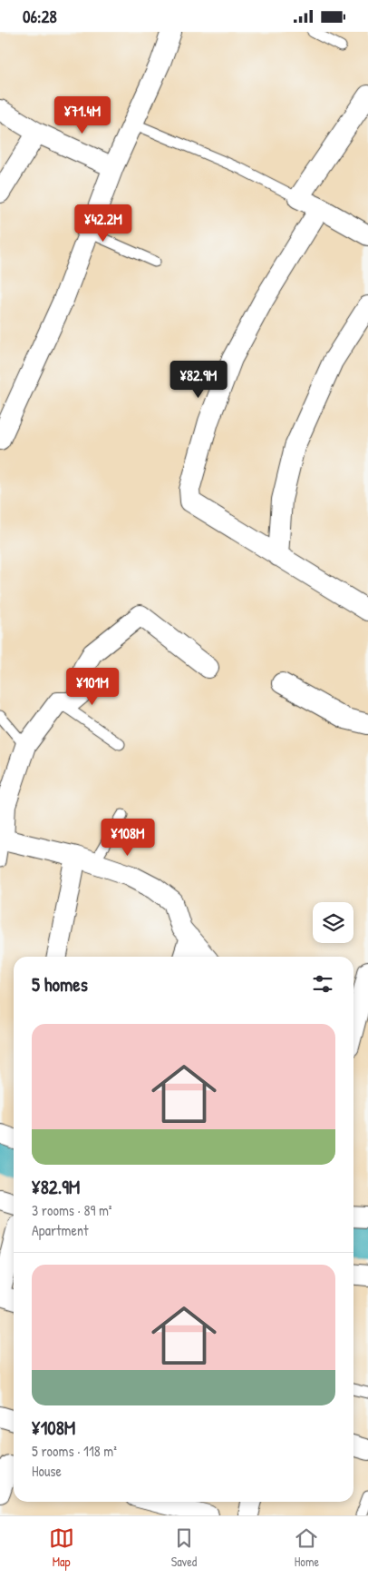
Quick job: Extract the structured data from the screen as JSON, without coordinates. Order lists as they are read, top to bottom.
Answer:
{
  "page": {
    "status": "06:28",
    "price": [
      "¥71.4M",
      "¥42.2M",
      "¥82.9M",
      "¥101M",
      "¥108M"
    ],
    "heading": "5 homes",
    "list": [
      {
        "name": "¥82.9M",
        "note": "3 rooms · 89 m² · Apartment"
      },
      {
        "name": "¥108M",
        "note": "5 rooms · 118 m² · House"
      }
    ],
    "tabs": ["Map", "Saved", "Home"]
  }
}
